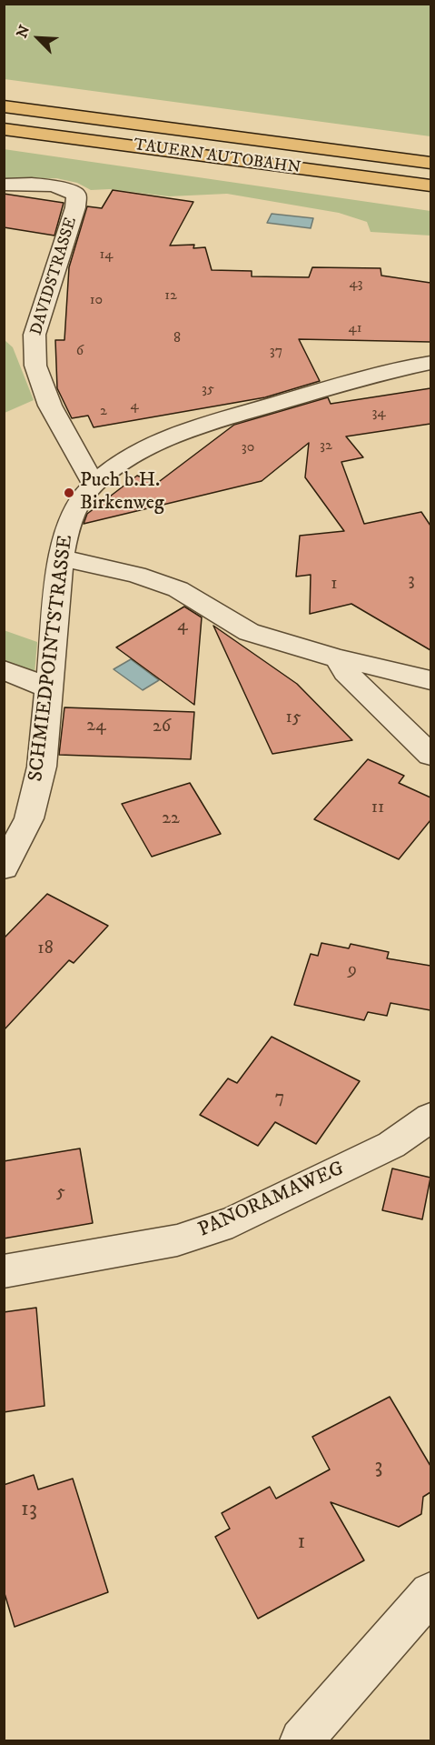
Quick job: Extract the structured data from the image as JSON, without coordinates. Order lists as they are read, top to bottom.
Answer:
{
  "streets": {
    "highway": ["TAUERN AUTOBAHN"],
    "street": ["DAVIDSTRASSE", "SCHMIEDPOINTSTRASSE", "PANORAMAWEG"]
  },
  "crossings": [
    ["DAVIDSTRASSE", "SCHMIEDPOINTSTRASSE"]
  ],
  "places": ["Puch b.H. Birkenweg"],
  "house_numbers": [
    "14",
    "43",
    "12",
    "10",
    "41",
    "8",
    "6",
    "37",
    "35",
    "4",
    "2",
    "34",
    "32",
    "30",
    "3",
    "1",
    "4",
    "15",
    "24",
    "26",
    "11",
    "22",
    "18",
    "9",
    "7",
    "5",
    "3",
    "13",
    "1"
  ],
  "north": "top left"
}
